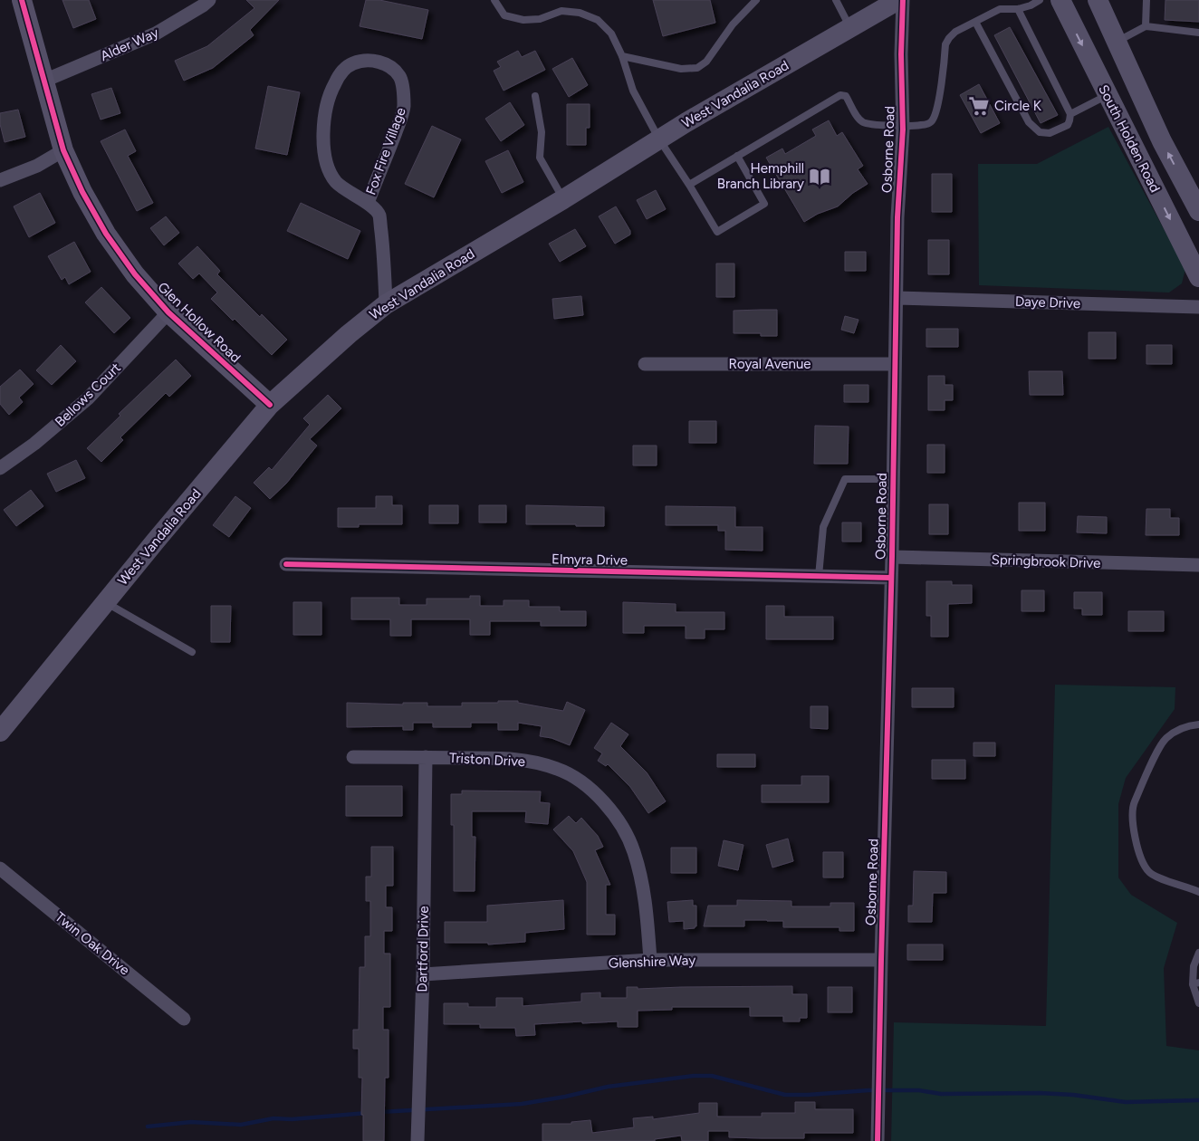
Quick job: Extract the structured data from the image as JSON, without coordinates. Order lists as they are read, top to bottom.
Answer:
{
  "streets": {
    "main road": ["West Vandalia Road", "South Holden Road", "Glen Hollow Road"],
    "street": [
      "Alder Way",
      "Osborne Road",
      "Fox Fire Village",
      "Daye Drive",
      "Royal Avenue",
      "Bellows Court",
      "Elmyra Drive",
      "Springbrook Drive",
      "Triston Drive",
      "Twin Oak Drive",
      "Dartford Drive",
      "Glenshire Way"
    ]
  },
  "crossings": [
    ["Alder Way", "Glen Hollow Road"],
    ["West Vandalia Road", "Fox Fire Village"],
    ["West Vandalia Road", "Glen Hollow Road"],
    ["Osborne Road", "Daye Drive"],
    ["Osborne Road", "Royal Avenue"],
    ["Osborne Road", "Elmyra Drive"],
    ["Osborne Road", "Springbrook Drive"],
    ["Osborne Road", "Glenshire Way"],
    ["Glen Hollow Road", "Bellows Court"],
    ["Triston Drive", "Dartford Drive"],
    ["Triston Drive", "Glenshire Way"],
    ["Dartford Drive", "Glenshire Way"]
  ],
  "places": {
    "supermarket": ["Circle K"],
    "library": ["Hemphill Branch Library"]
  }
}
